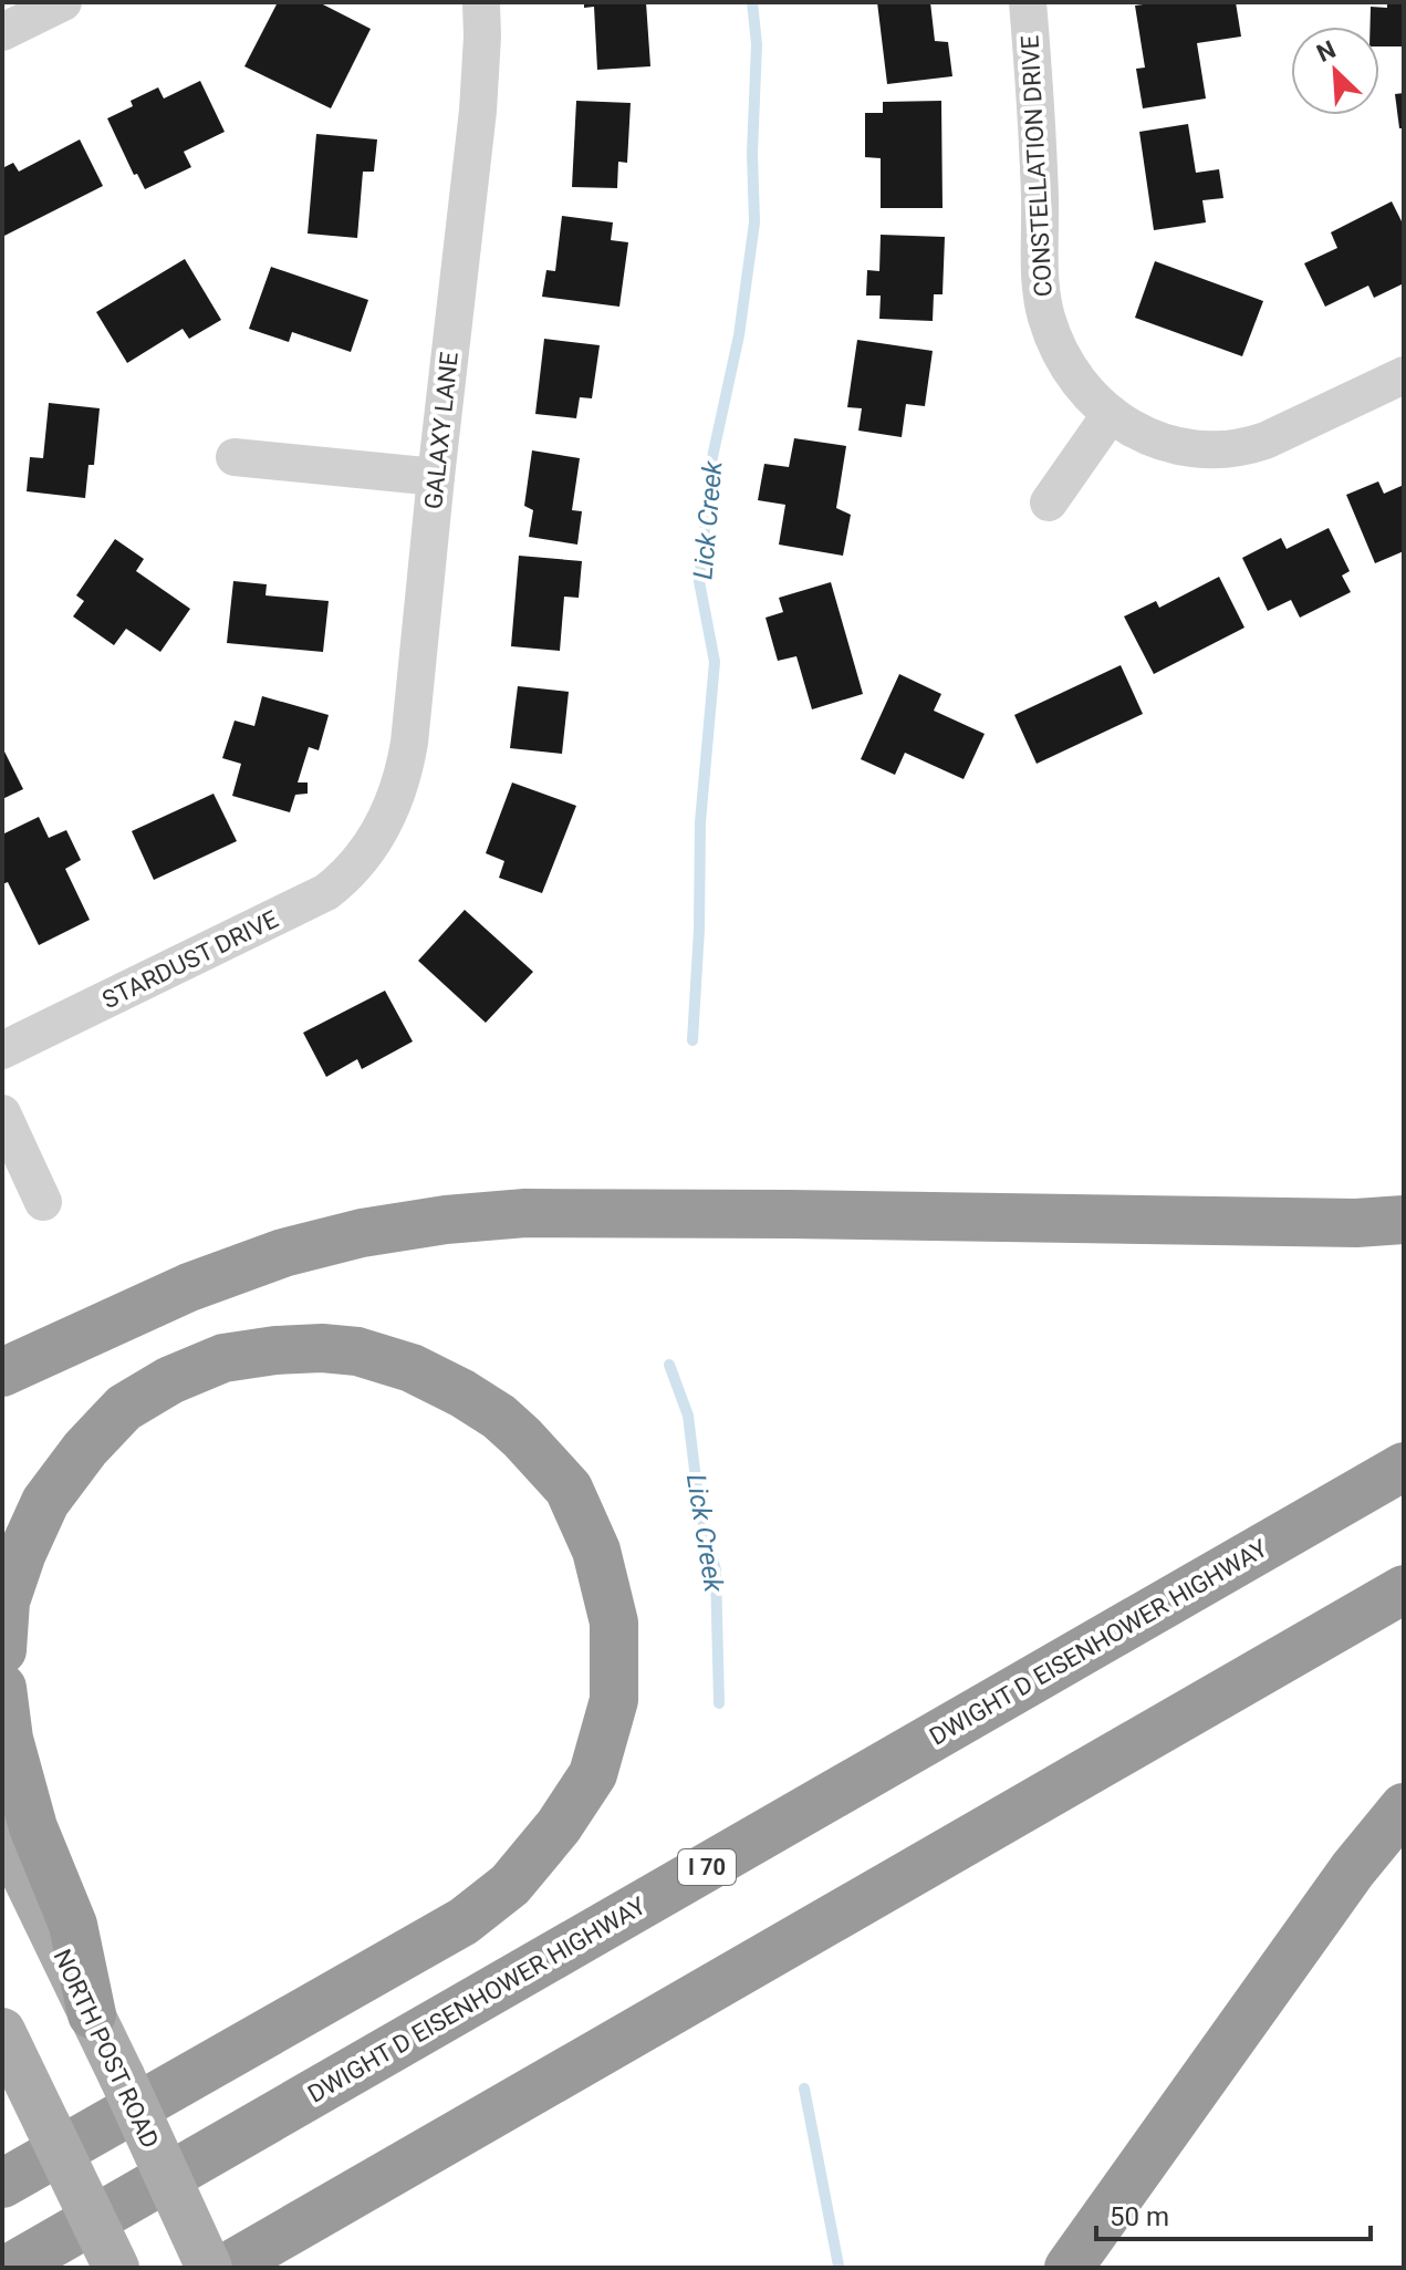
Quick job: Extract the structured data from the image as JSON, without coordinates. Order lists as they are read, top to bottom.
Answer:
{
  "streets": {
    "highway": ["DWIGHT D EISENHOWER HIGHWAY", "I 70"],
    "main road": ["NORTH POST ROAD"],
    "street": ["CONSTELLATION DRIVE", "GALAXY LANE", "STARDUST DRIVE"]
  },
  "crossings": [
    ["GALAXY LANE", "STARDUST DRIVE"]
  ],
  "water": ["Lick Creek"],
  "scale_bar": "50 m",
  "north": "top left"
}
